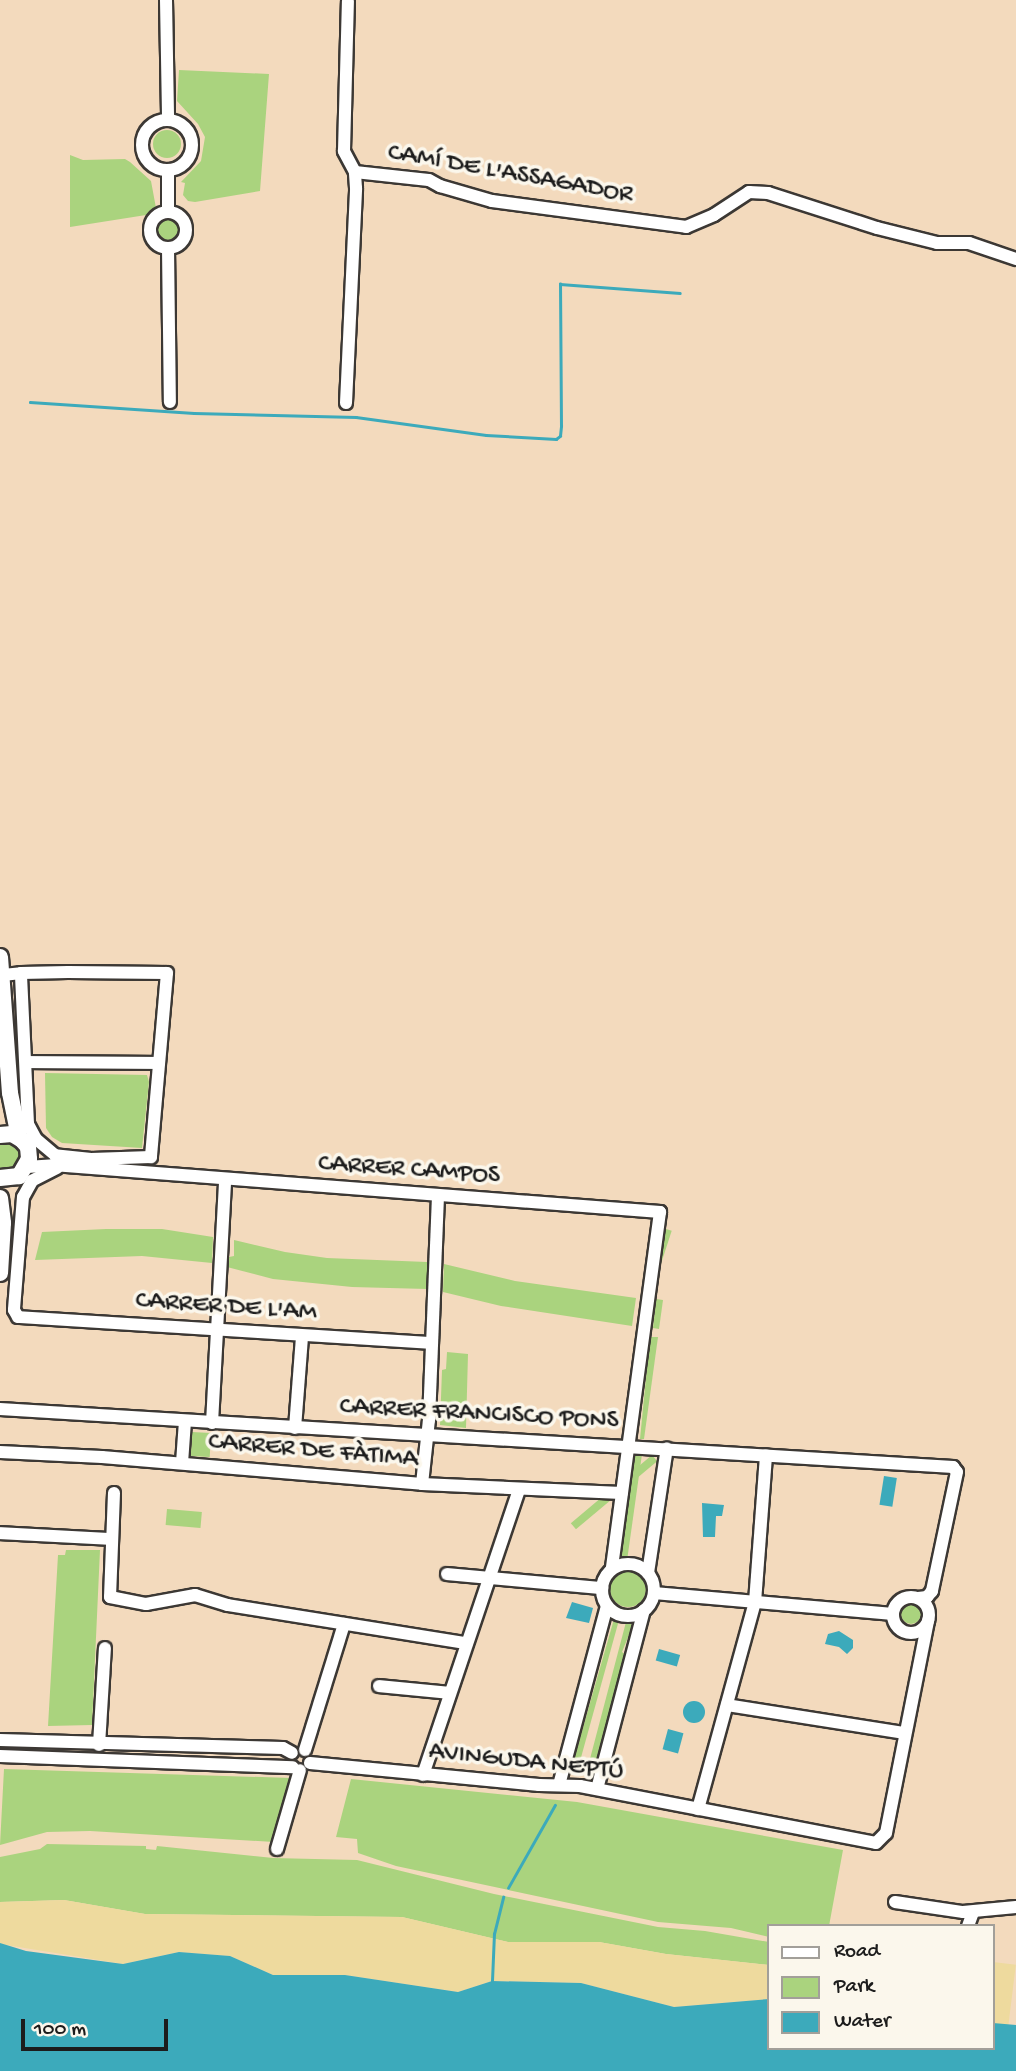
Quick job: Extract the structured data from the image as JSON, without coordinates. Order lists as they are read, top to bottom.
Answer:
{
  "streets": {
    "street": [
      "CAMÍ DE L'ASSAGADOR",
      "CARRER CAMPOS",
      "CARRER DE L'AM",
      "CARRER FRANCISCO PONS",
      "CARRER DE FÀTIMA",
      "AVINGUDA NEPTÚ"
    ]
  },
  "crossings": [
    ["CARRER CAMPOS", "CARRER FRANCISCO PONS"]
  ],
  "legend": ["Road", "Park", "Water"],
  "scale_bar": "100 m"
}
